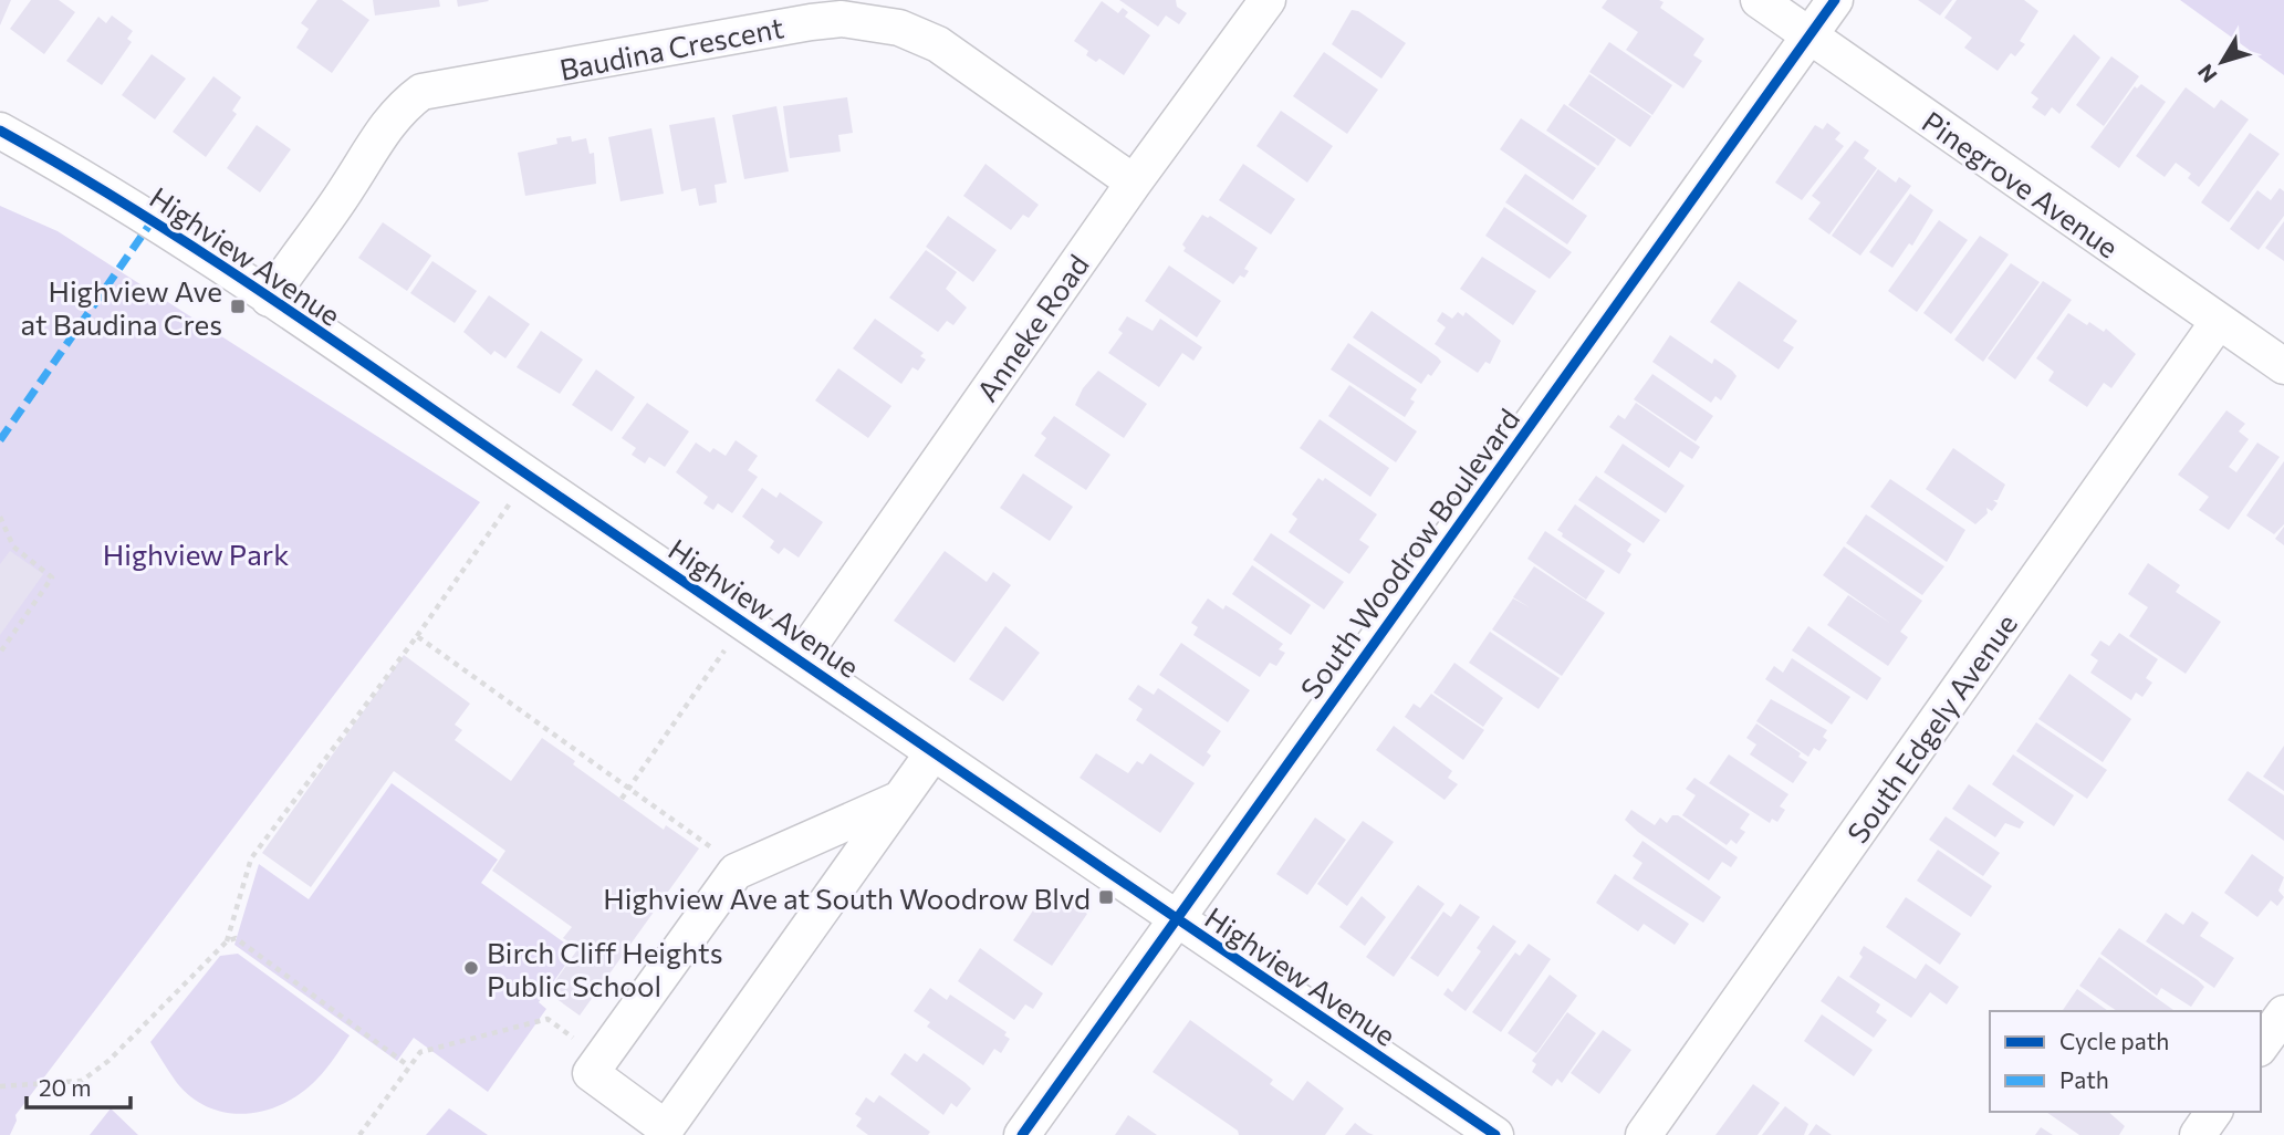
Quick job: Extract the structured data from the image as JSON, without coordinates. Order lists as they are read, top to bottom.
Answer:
{
  "streets": {
    "street": [
      "Baudina Crescent",
      "Pinegrove Avenue",
      "Highview Avenue",
      "Anneke Road",
      "South Woodrow Boulevard",
      "South Edgely Avenue"
    ]
  },
  "crossings": [
    ["Baudina Crescent", "Highview Avenue"],
    ["Baudina Crescent", "Anneke Road"],
    ["Pinegrove Avenue", "South Woodrow Boulevard"],
    ["Pinegrove Avenue", "South Edgely Avenue"],
    ["Highview Avenue", "Anneke Road"],
    ["Highview Avenue", "South Woodrow Boulevard"]
  ],
  "parks": ["Highview Park"],
  "places": {
    "transit": ["Highview Ave at Baudina Cres", "Highview Ave at South Woodrow Blvd"],
    "other": ["Birch Cliff Heights Public School"]
  },
  "legend": ["Cycle path", "Path"],
  "scale_bar": "20 m",
  "north": "bottom left"
}
